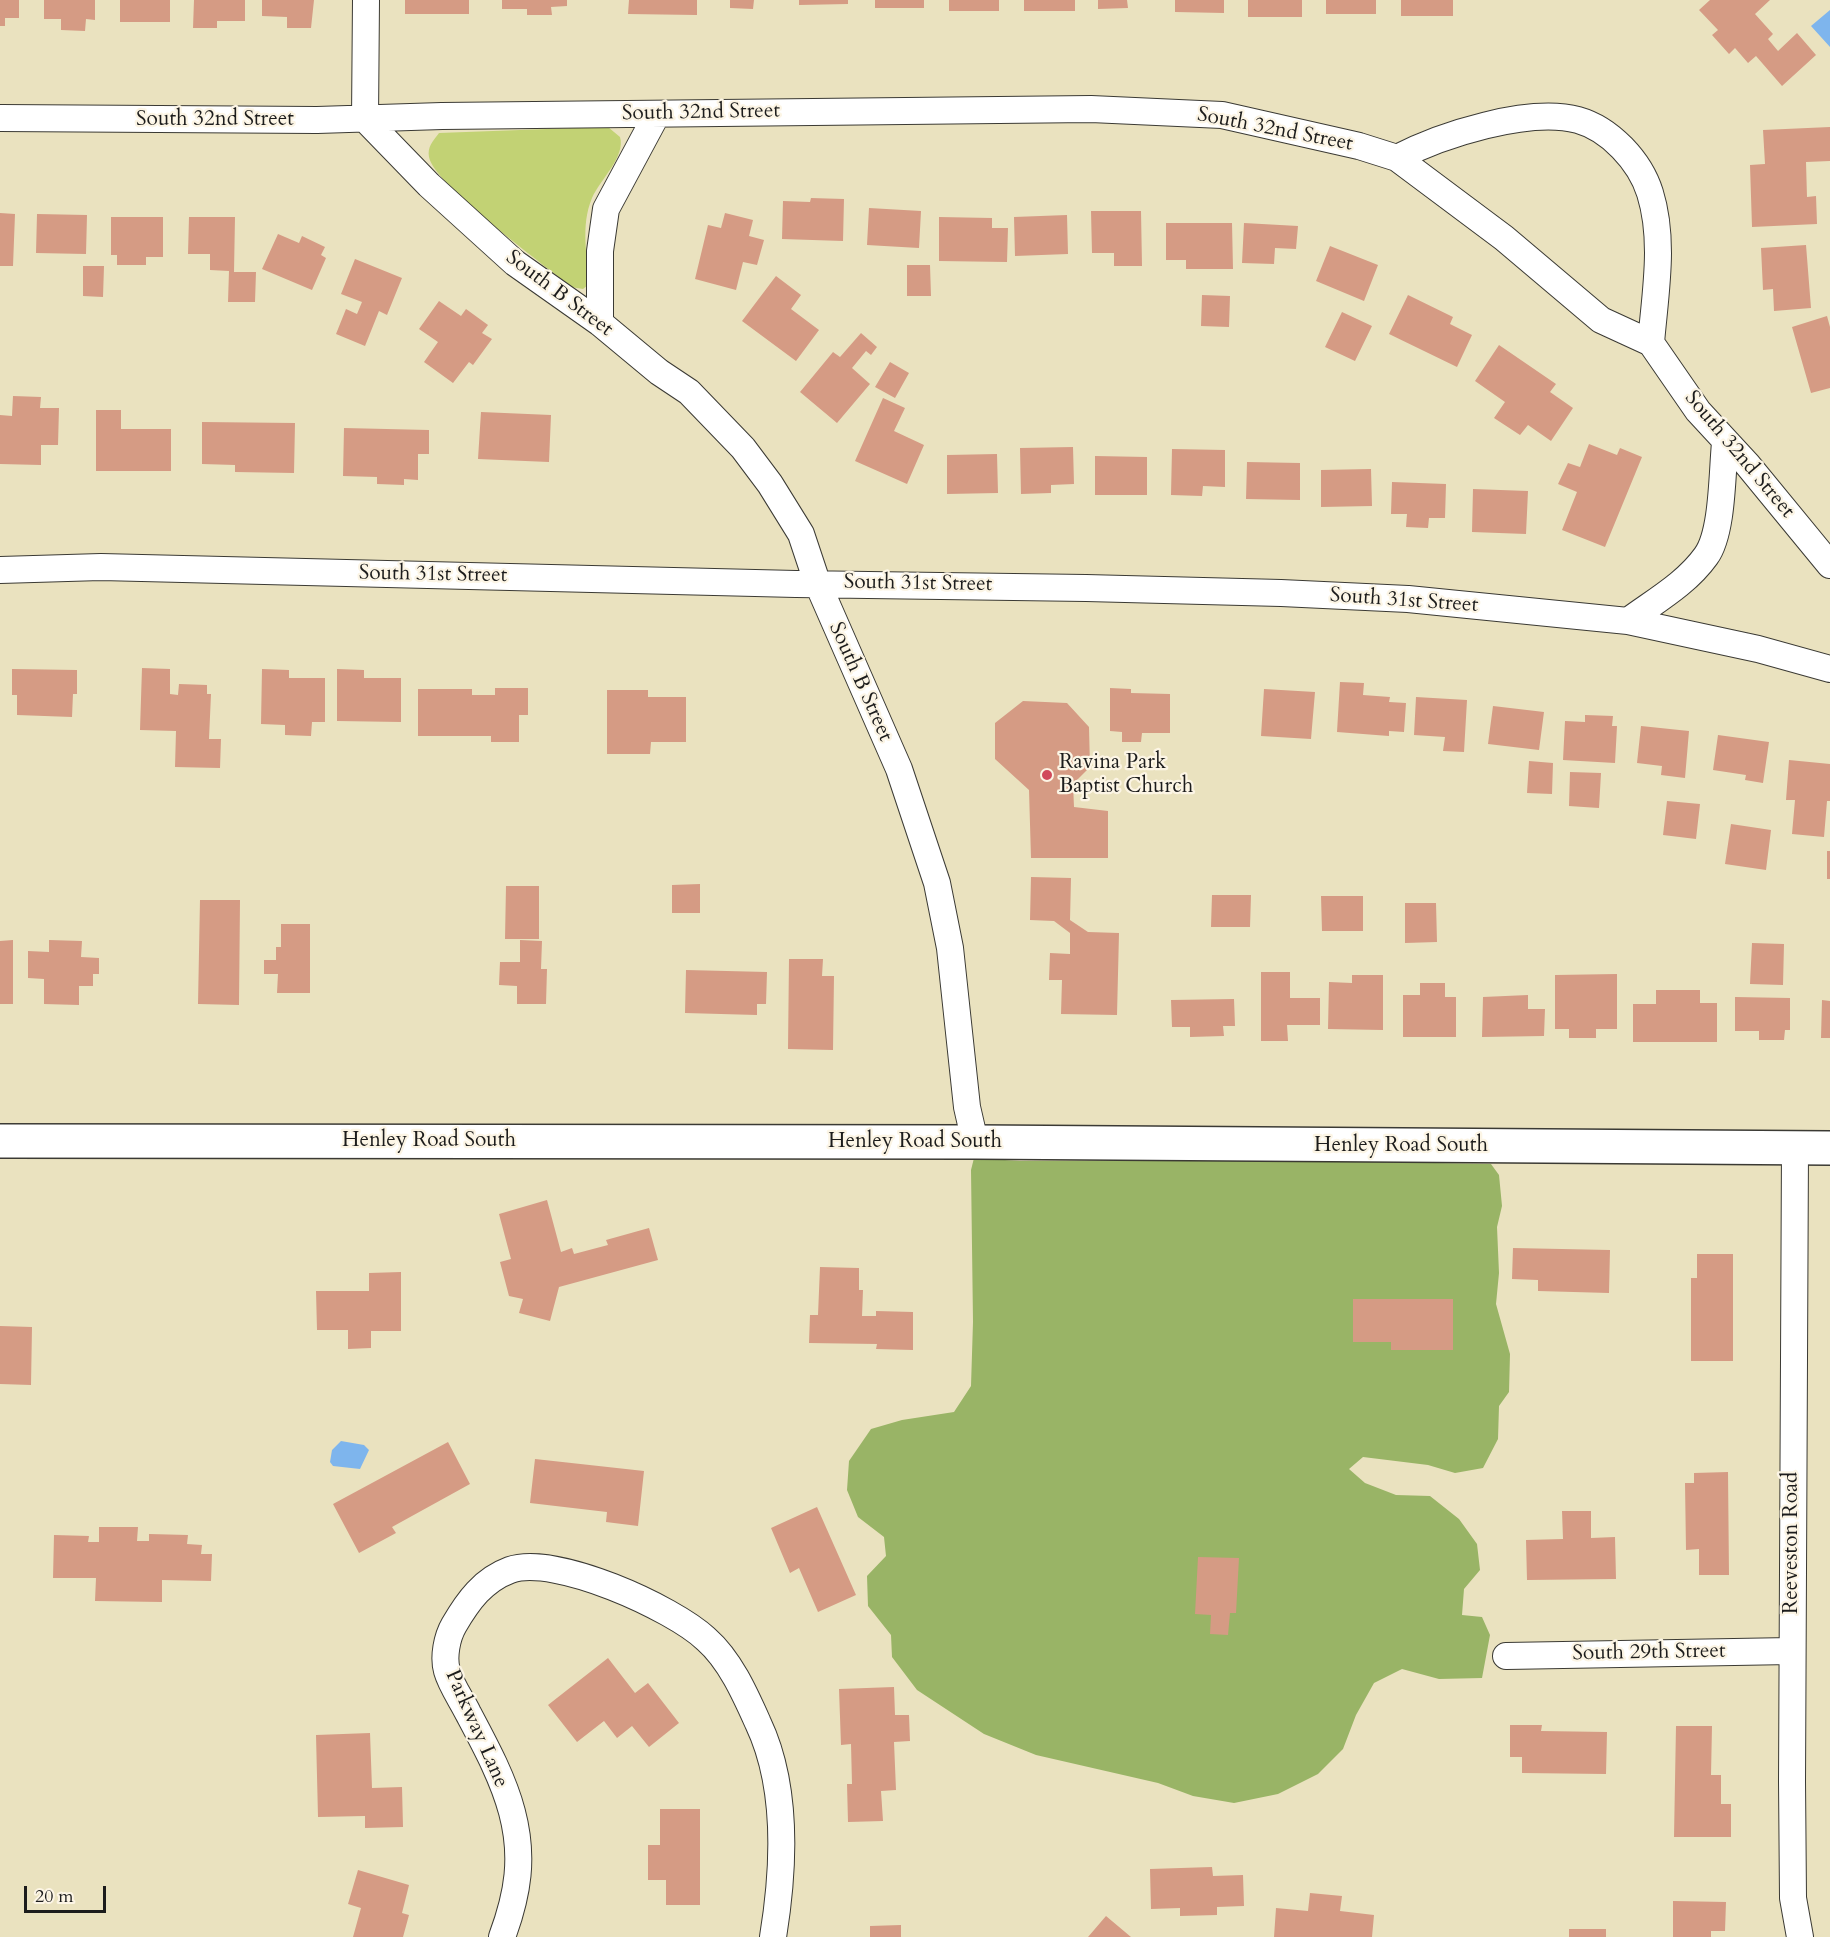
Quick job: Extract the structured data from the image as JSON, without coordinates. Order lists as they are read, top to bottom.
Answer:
{
  "streets": {
    "street": [
      "South 32nd Street",
      "South B Street",
      "South 31st Street",
      "Henley Road South",
      "Reeveston Road",
      "South 29th Street",
      "Parkway Lane"
    ]
  },
  "crossings": [
    ["South 32nd Street", "South B Street"],
    ["South B Street", "South 31st Street"],
    ["South B Street", "Henley Road South"],
    ["Henley Road South", "Reeveston Road"],
    ["Reeveston Road", "South 29th Street"]
  ],
  "places": ["Ravina Park Baptist Church"],
  "scale_bar": "20 m"
}
